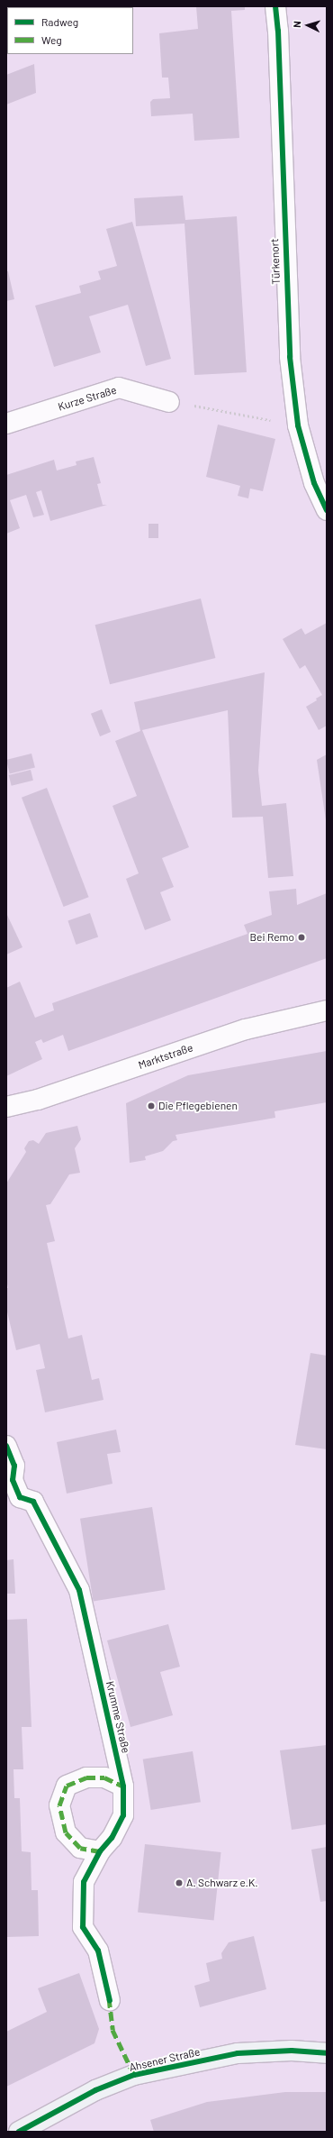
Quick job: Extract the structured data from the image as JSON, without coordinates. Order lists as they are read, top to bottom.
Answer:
{
  "streets": {
    "main road": ["Ahsener Straße"],
    "street": [
      "Türkenort",
      "Kurze Straße",
      "Marktstraße",
      "Krumme Straße"
    ]
  },
  "places": ["Bei Remo", "Die Pflegebienen", "A. Schwarz e.K."],
  "legend": ["Radweg", "Weg"],
  "north": "left"
}
